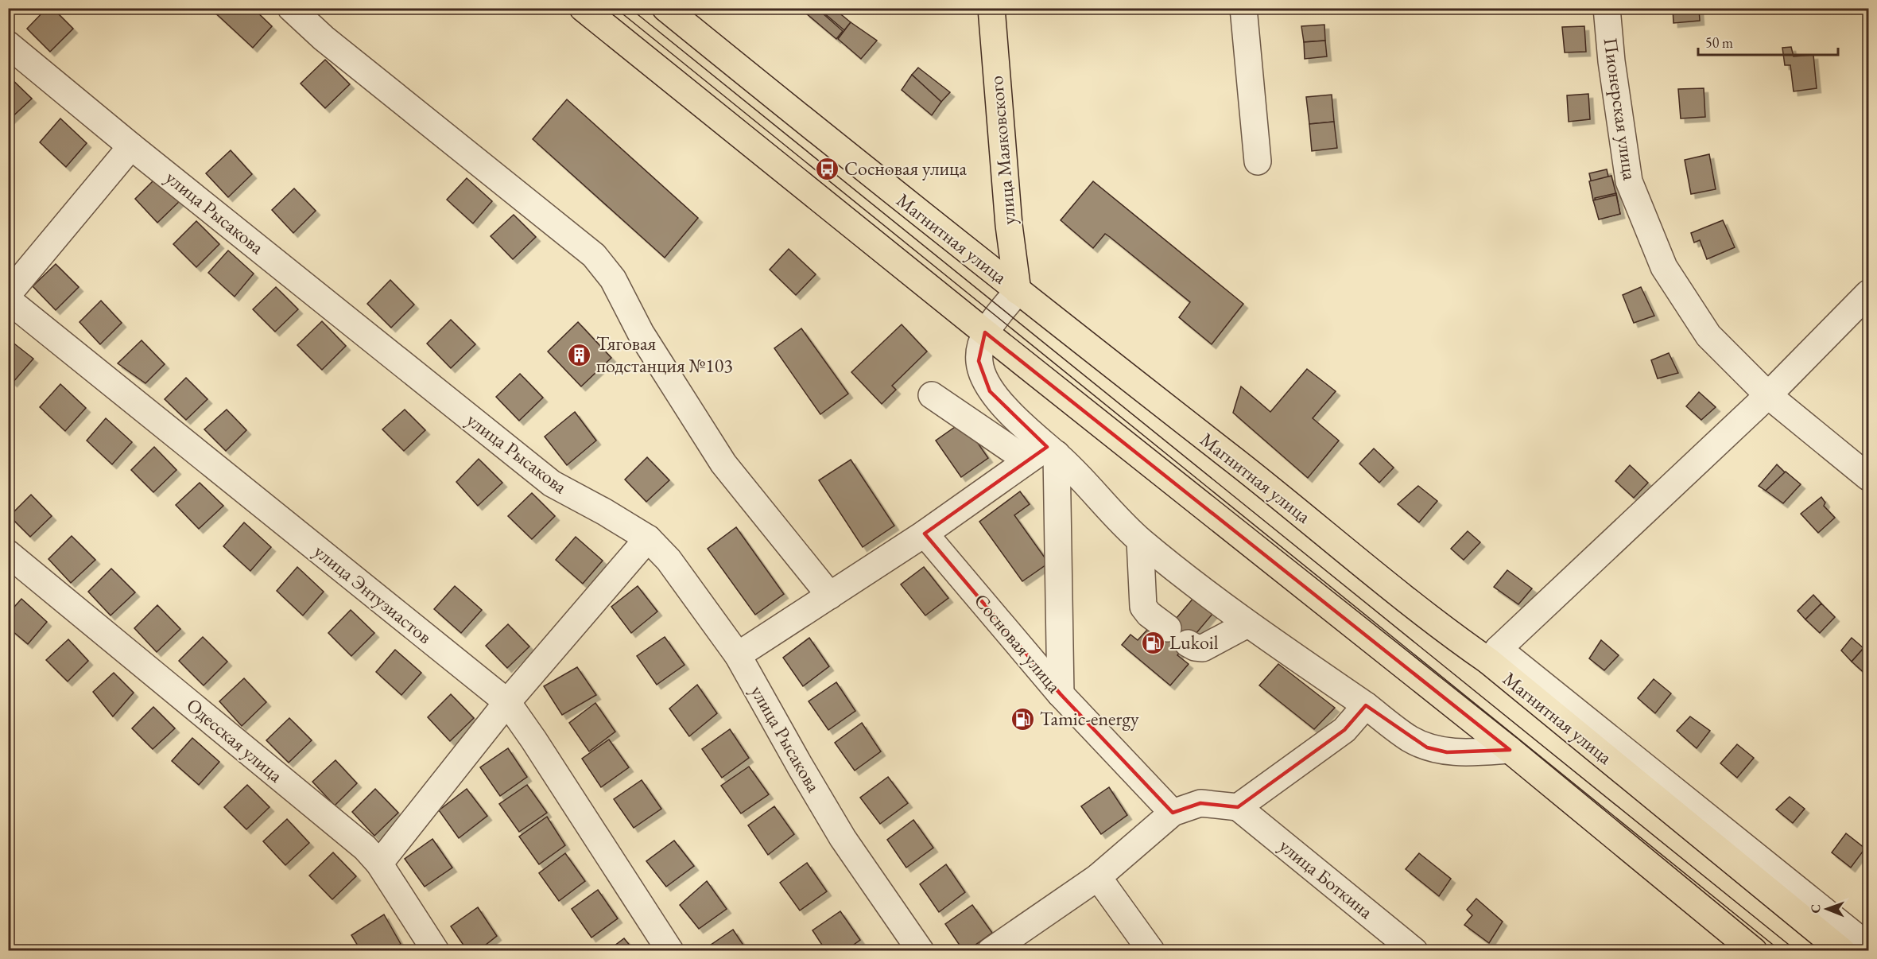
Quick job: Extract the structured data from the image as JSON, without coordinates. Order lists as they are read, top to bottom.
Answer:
{
  "streets": {
    "main road": ["улица Маяковского", "Магнитная улица"],
    "street": [
      "Пионерская улица",
      "улица Рысакова",
      "улица Энтузиастов",
      "Сосновая улица",
      "Одесская улица",
      "улица Боткина"
    ]
  },
  "crossings": [
    ["улица Маяковского", "Магнитная улица"]
  ],
  "places": {
    "bus stop": ["Сосновая улица"],
    "building": ["Тяговая подстанция №103"],
    "fuel station": ["Lukoil", "Tamic-energy"]
  },
  "scale_bar": "50 m",
  "north": "left"
}
